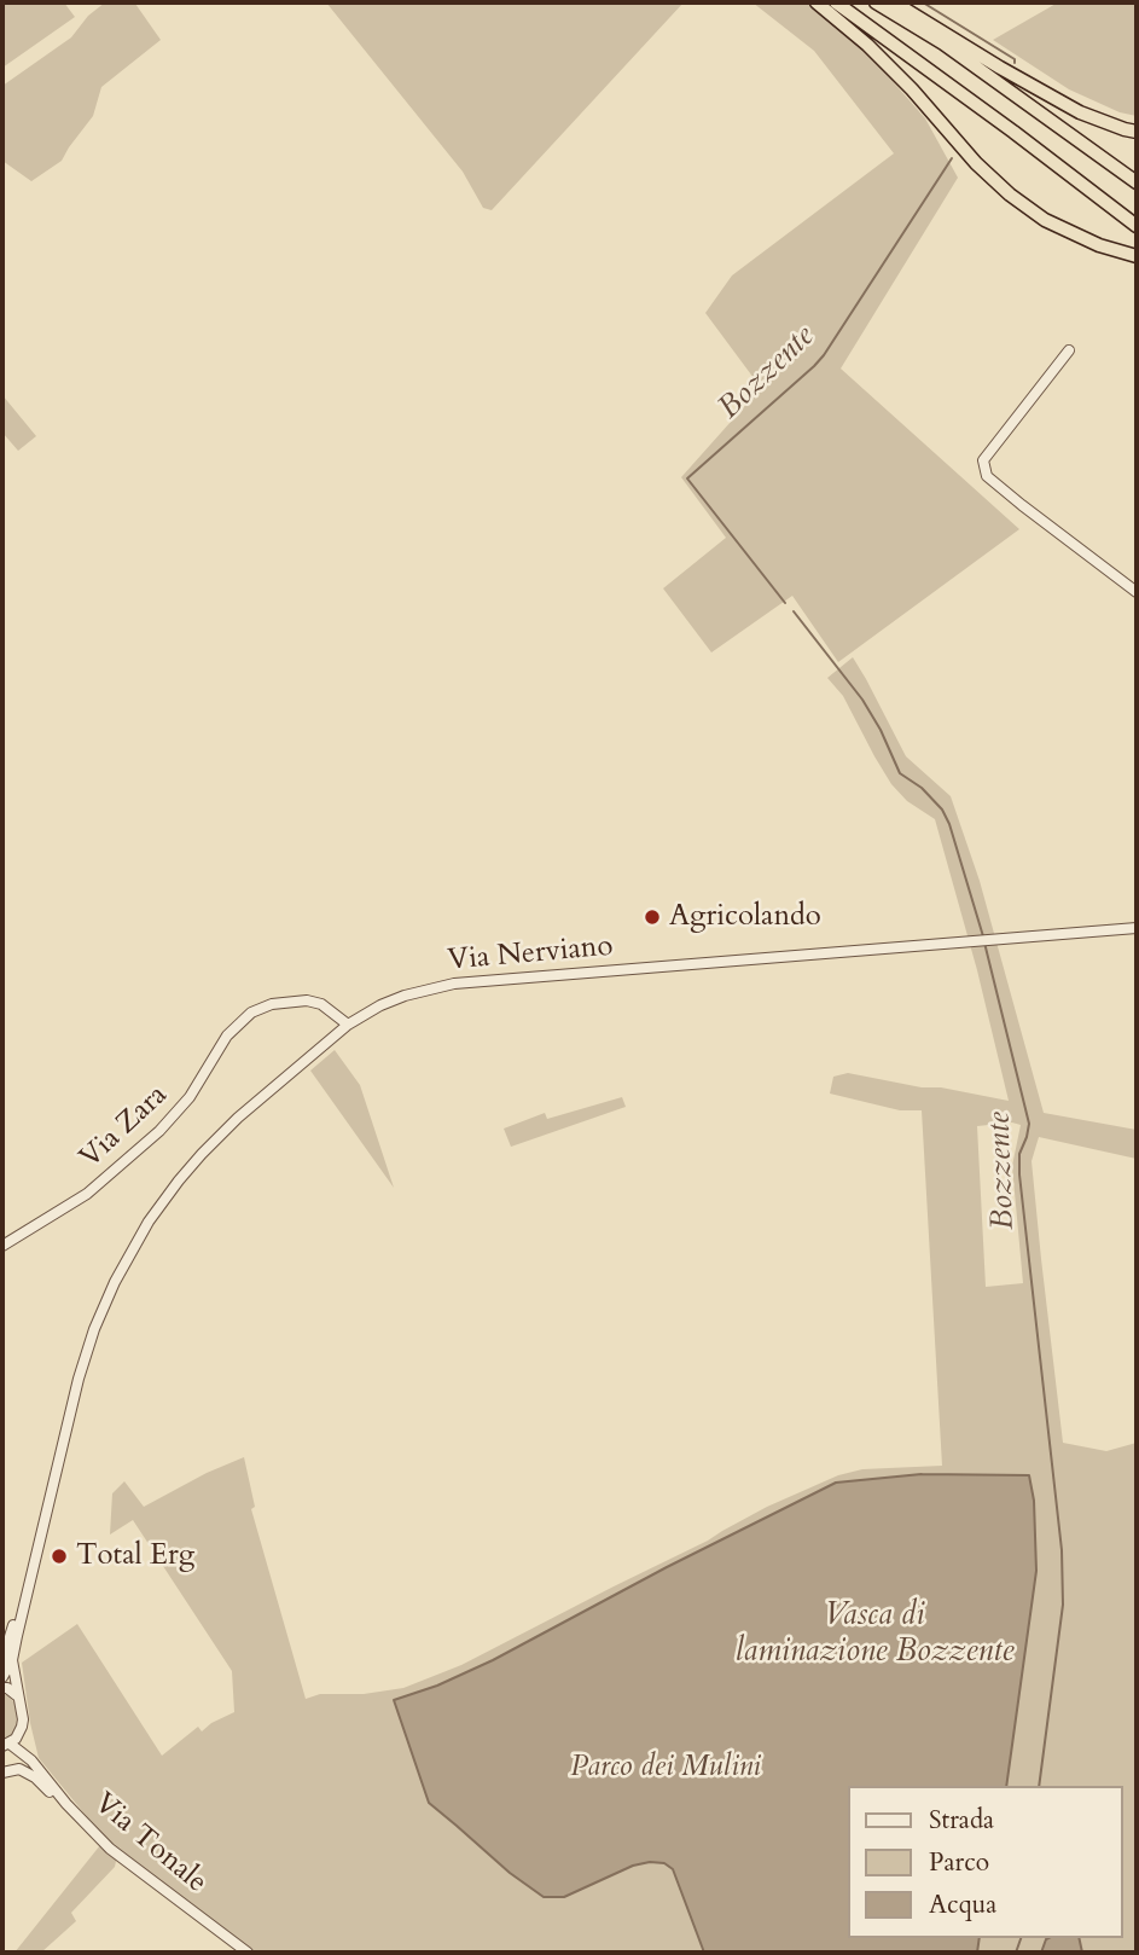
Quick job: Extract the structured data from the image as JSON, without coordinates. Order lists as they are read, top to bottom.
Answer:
{
  "streets": {
    "street": ["Via Nerviano", "Via Zara", "Via Tonale"]
  },
  "crossings": [
    ["Via Nerviano", "Via Zara"]
  ],
  "water": ["Bozzente", "Vasca di laminazione Bozzente"],
  "parks": ["Parco dei Mulini"],
  "places": ["Agricolando", "Total Erg"],
  "legend": ["Strada", "Parco", "Acqua"]
}
